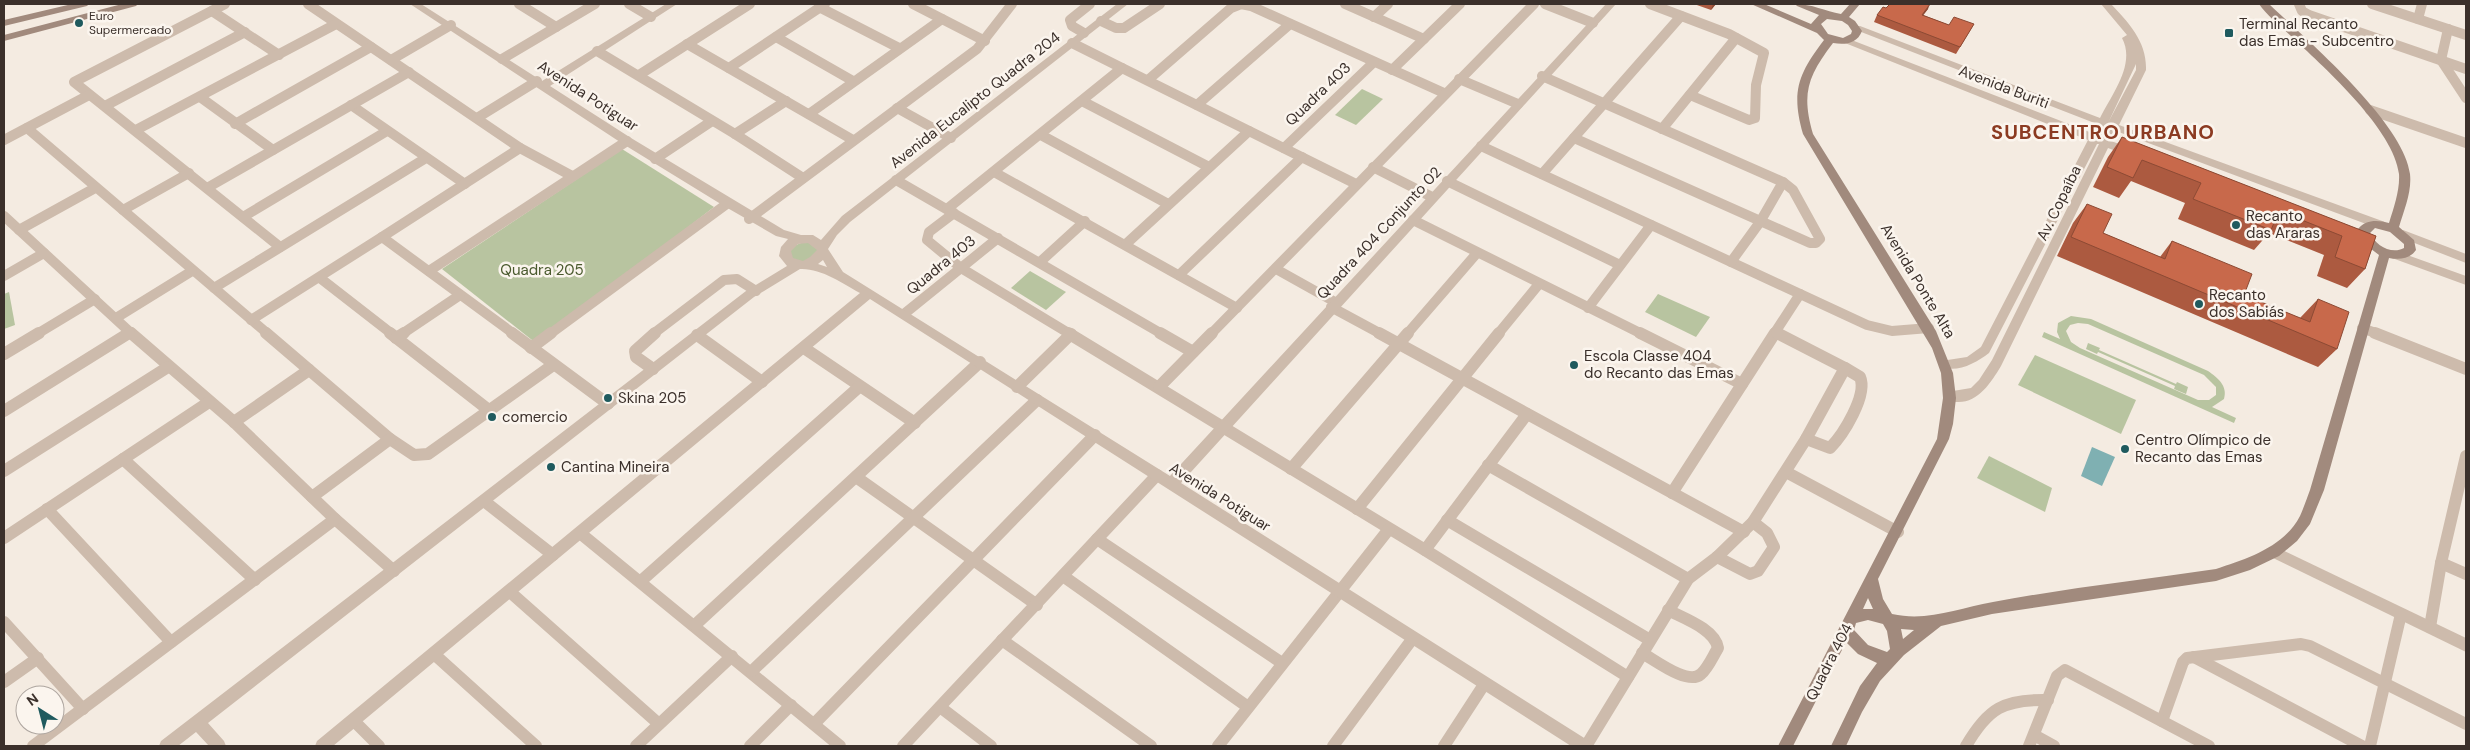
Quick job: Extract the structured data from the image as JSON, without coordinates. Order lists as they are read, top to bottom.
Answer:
{
  "streets": {
    "main road": ["Avenida Buriti", "Avenida Ponte Alta", "Quadra 404"],
    "street": [
      "Quadra 403",
      "Avenida Potiguar",
      "Avenida Eucalipto Quadra 204",
      "Av. Copaíba",
      "Quadra 404 Conjunto 02"
    ]
  },
  "crossings": [
    ["Avenida Buriti", "Av. Copaíba"],
    ["Avenida Buriti", "Avenida Ponte Alta"],
    ["Quadra 403", "Avenida Potiguar"],
    ["Avenida Potiguar", "Quadra 404 Conjunto 02"],
    ["Av. Copaíba", "Avenida Ponte Alta"],
    ["Avenida Ponte Alta", "Quadra 404"]
  ],
  "districts": ["SUBCENTRO URBANO"],
  "parks": ["Quadra 205"],
  "places": {
    "other": [
      "Euro Supermercado",
      "Recanto das Araras",
      "Recanto dos Sabiás",
      "Escola Classe 404 do Recanto das Emas",
      "Skina 205",
      "comercio",
      "Centro Olímpico de Recanto das Emas",
      "Cantina Mineira"
    ],
    "transit": ["Terminal Recanto das Emas - Subcentro"]
  },
  "north": "top left"
}
